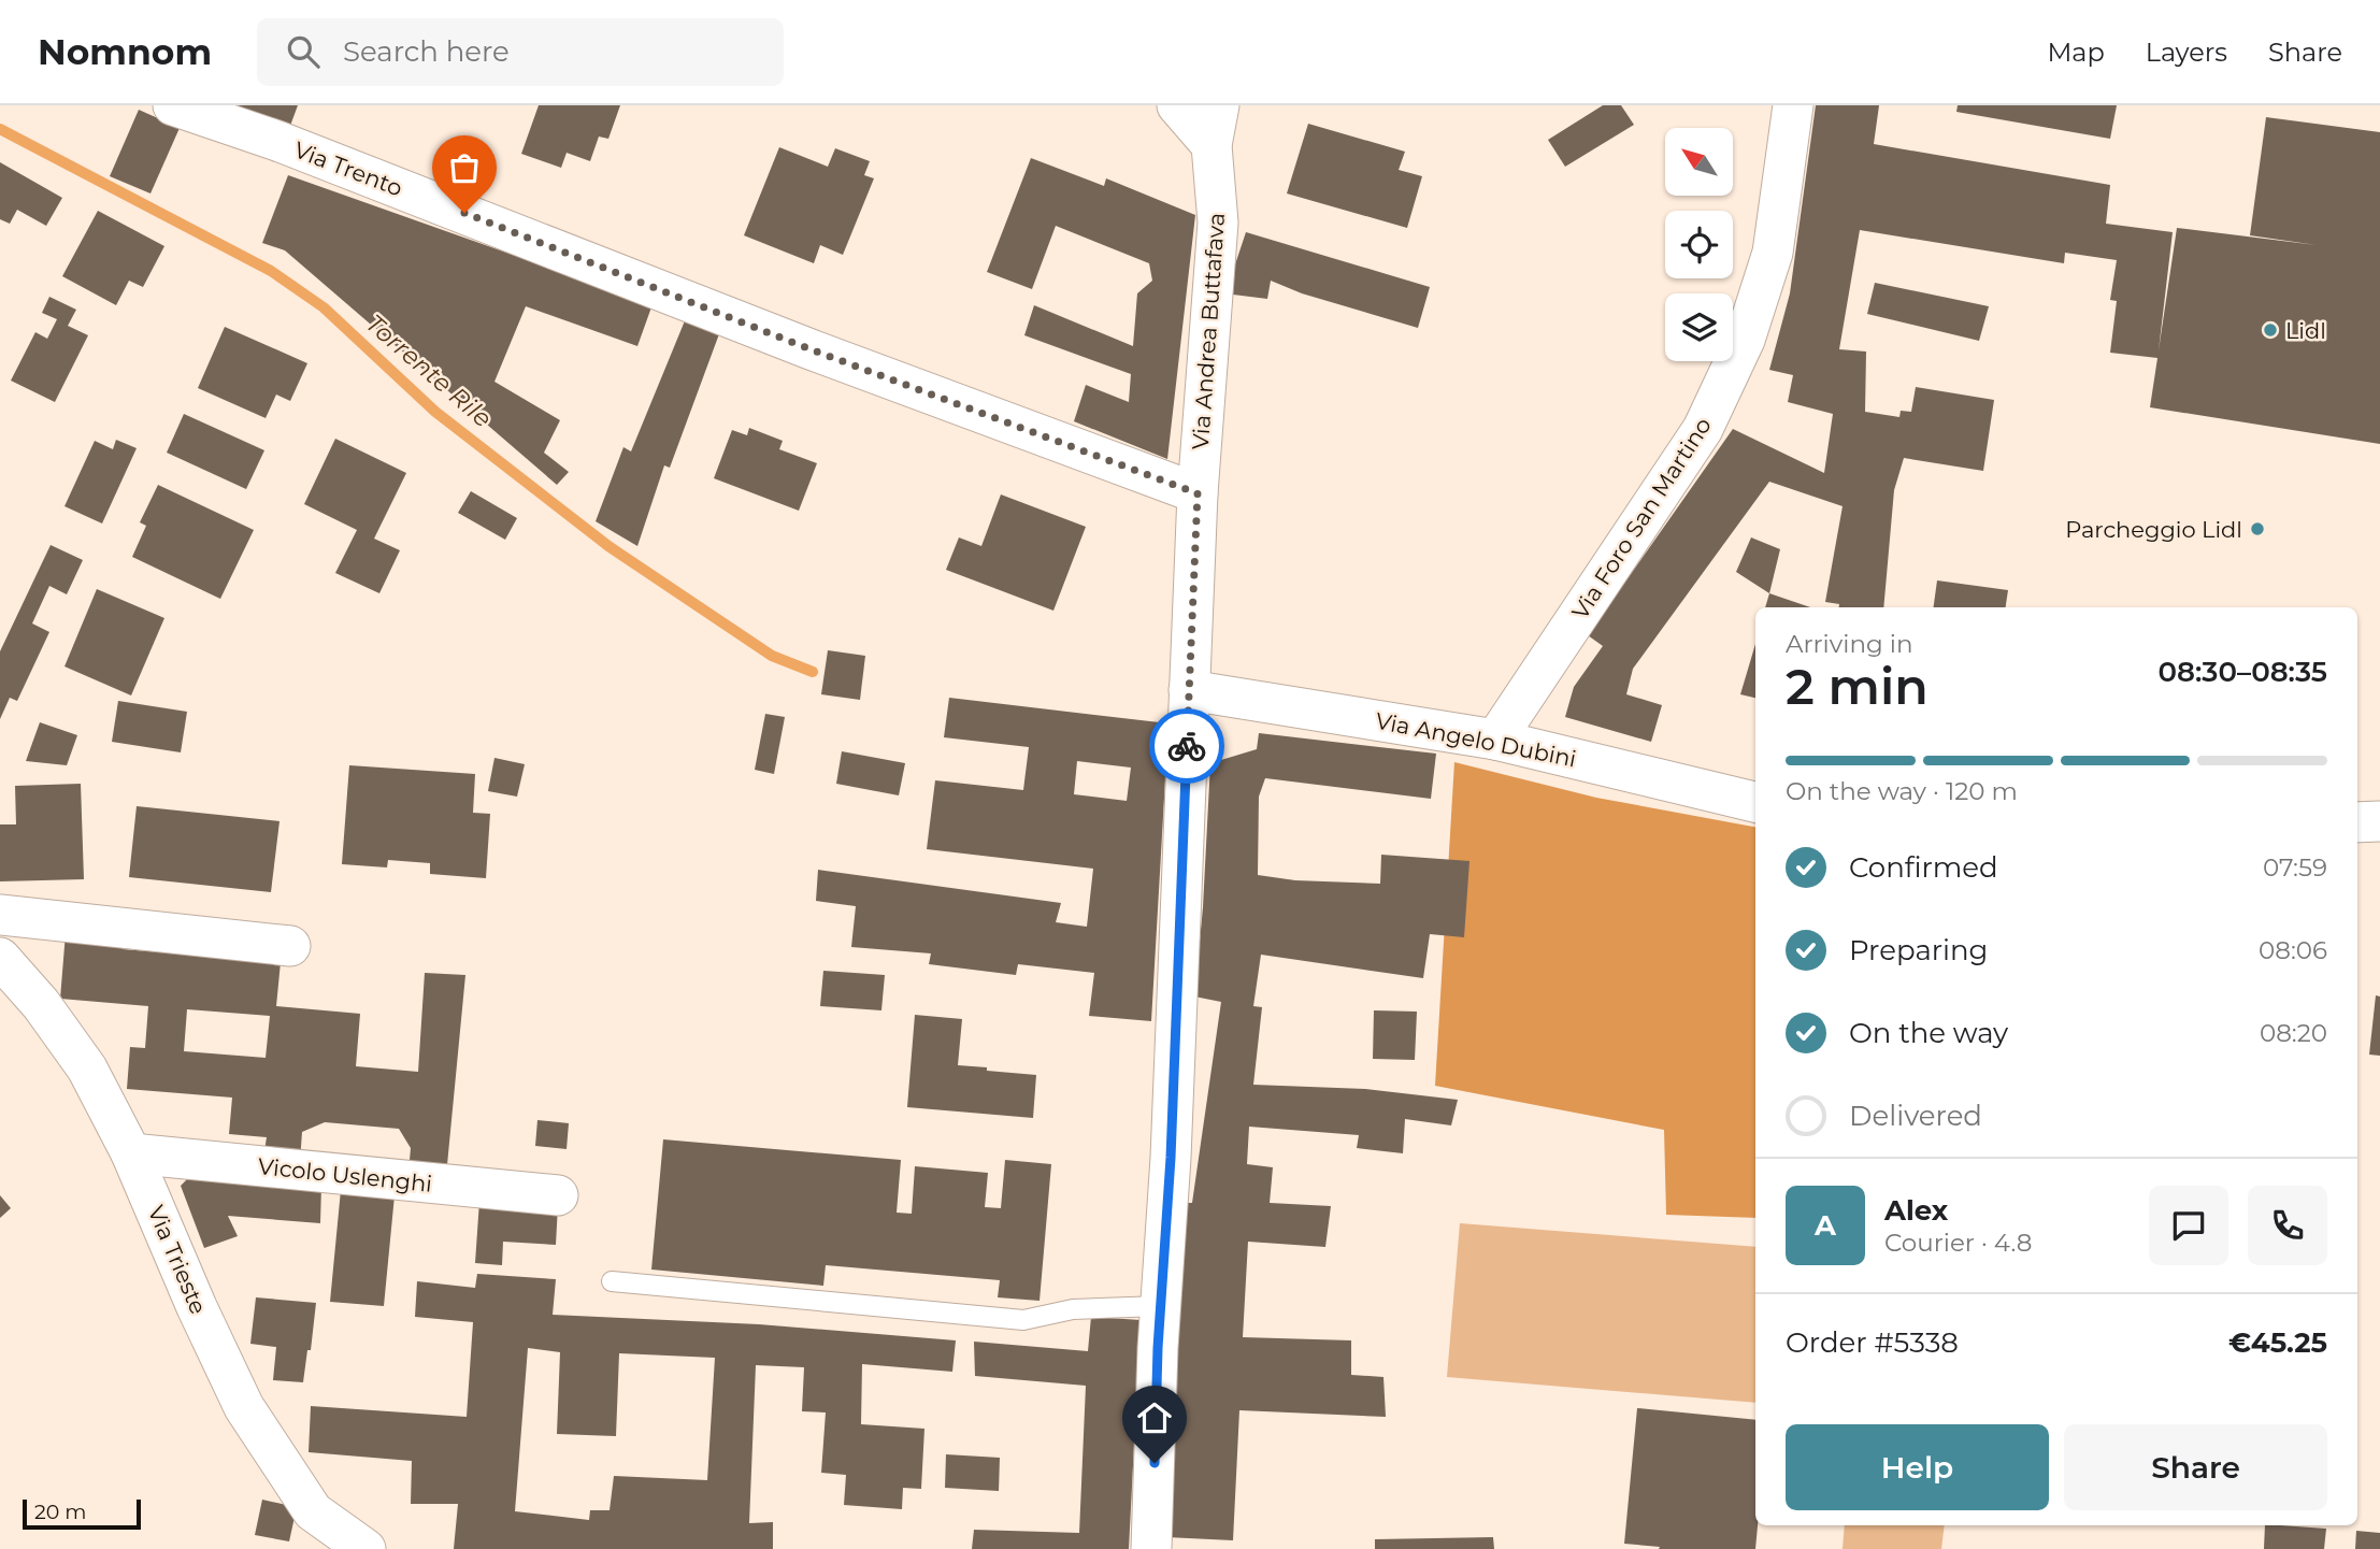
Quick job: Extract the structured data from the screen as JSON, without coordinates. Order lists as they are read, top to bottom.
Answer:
{
  "streets": {
    "street": [
      "Via Trento",
      "Via Andrea Buttafava",
      "Via Foro San Martino",
      "Via Angelo Dubini",
      "Vicolo Uslenghi",
      "Via Trieste"
    ]
  },
  "crossings": [
    ["Via Trento", "Via Andrea Buttafava"],
    ["Via Andrea Buttafava", "Via Angelo Dubini"],
    ["Via Foro San Martino", "Via Angelo Dubini"],
    ["Vicolo Uslenghi", "Via Trieste"]
  ],
  "water": ["Torrente Rile"],
  "places": ["Lidl", "Parcheggio Lidl"],
  "scale_bar": "20 m",
  "north": "top left",
  "page": {
    "header": "Nomnom",
    "search": "Search here",
    "nav": ["Map", "Layers", "Share"],
    "heading": ["2 min", "Arriving in", "08:30–08:35"],
    "panel": [
      "Alex",
      "Courier · 4.8",
      "Order #5338",
      "€45.25"
    ],
    "bar": "On the way · 120 m",
    "list": [
      ["Confirmed", "07:59"],
      ["Preparing", "08:06"],
      ["On the way", "08:20"],
      "Delivered"
    ],
    "round": "A",
    "buttons": ["Help", "Share"],
    "scale": "20 m"
  }
}
